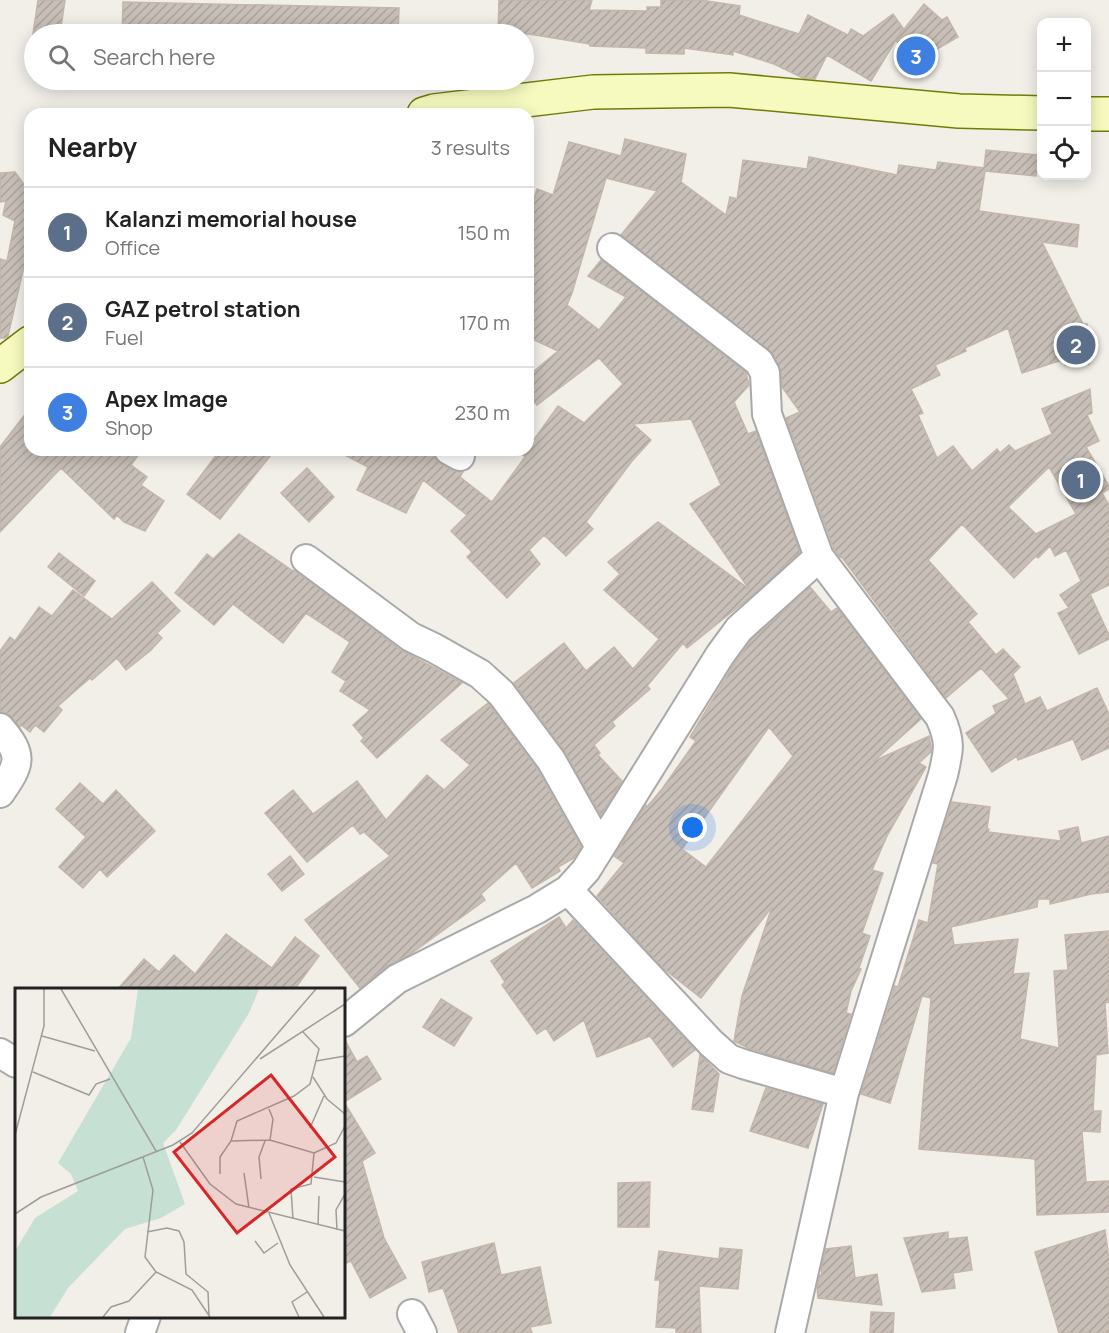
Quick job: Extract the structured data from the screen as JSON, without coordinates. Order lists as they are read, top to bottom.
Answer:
{
  "page": {
    "map_buttons": ["+", "−"],
    "search": "Search here",
    "pins": ["3", "2", "1"],
    "heading": ["Nearby", "3 results"],
    "list": [
      {
        "mark": "1",
        "name": "Kalanzi memorial house",
        "note": "Office",
        "value": "150 m"
      },
      {
        "mark": "2",
        "name": "GAZ petrol station",
        "note": "Fuel",
        "value": "170 m"
      },
      {
        "mark": "3",
        "name": "Apex Image",
        "note": "Shop",
        "value": "230 m"
      }
    ]
  }
}
